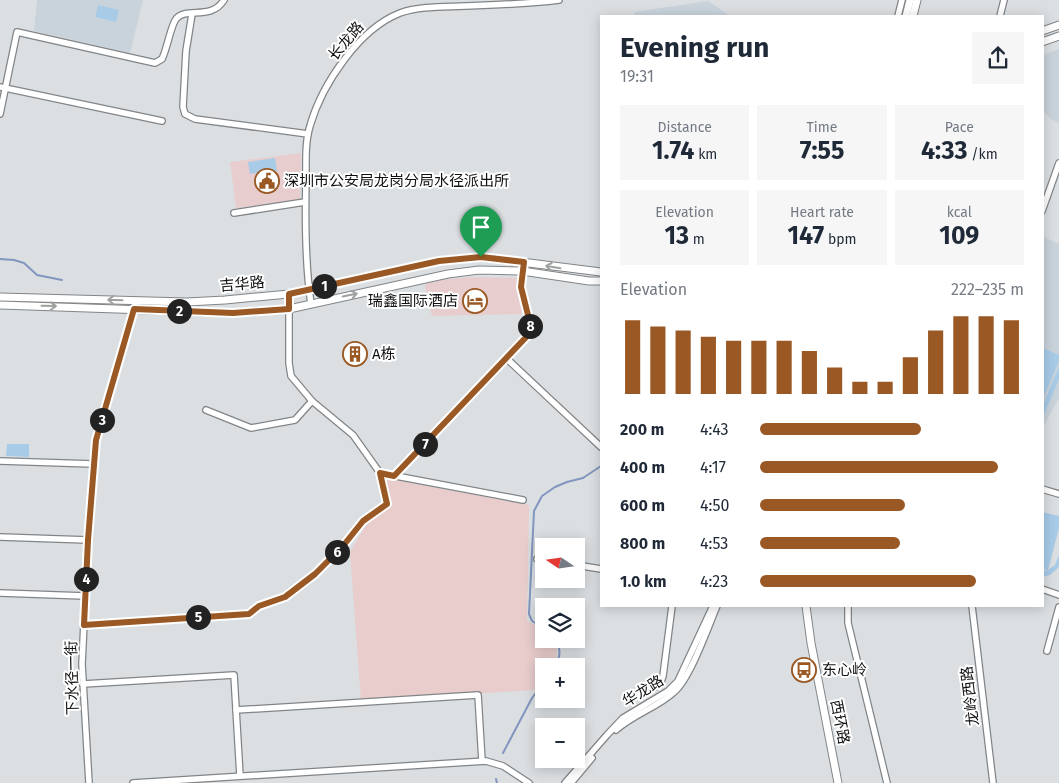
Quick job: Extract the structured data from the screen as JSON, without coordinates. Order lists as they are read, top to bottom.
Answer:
{
  "streets": {
    "main road": ["吉华路", "西环路"],
    "street": [
      "长龙路",
      "下水径一街",
      "华龙路",
      "龙岭西路"
    ]
  },
  "crossings": [
    ["长龙路", "吉华路"],
    ["吉华路", "下水径一街"]
  ],
  "places": {
    "public building": ["深圳市公安局龙岗分局水径派出所"],
    "hotel": ["瑞鑫国际酒店"],
    "building": ["A栋"],
    "bus stop": ["东心岭"]
  },
  "north": "left",
  "page": {
    "heading": ["Evening run", "19:31"],
    "stats": [
      ["Distance", "1.74 km"],
      ["Time", "7:55"],
      ["Pace", "4:33 /km"],
      ["Elevation", "13 m"],
      ["Heart rate", "147 bpm"],
      ["kcal", "109"]
    ],
    "chart": ["Elevation", "222–235 m"],
    "pins": [
      "1",
      "2",
      "8",
      "3",
      "7",
      "6",
      "4",
      "5"
    ],
    "list": [
      {
        "name": "200 m",
        "note": "4:43"
      },
      {
        "name": "400 m",
        "note": "4:17"
      },
      {
        "name": "600 m",
        "note": "4:50"
      },
      {
        "name": "800 m",
        "note": "4:53"
      },
      {
        "name": "1.0 km",
        "note": "4:23"
      }
    ],
    "map_buttons": ["+", "−"]
  }
}
